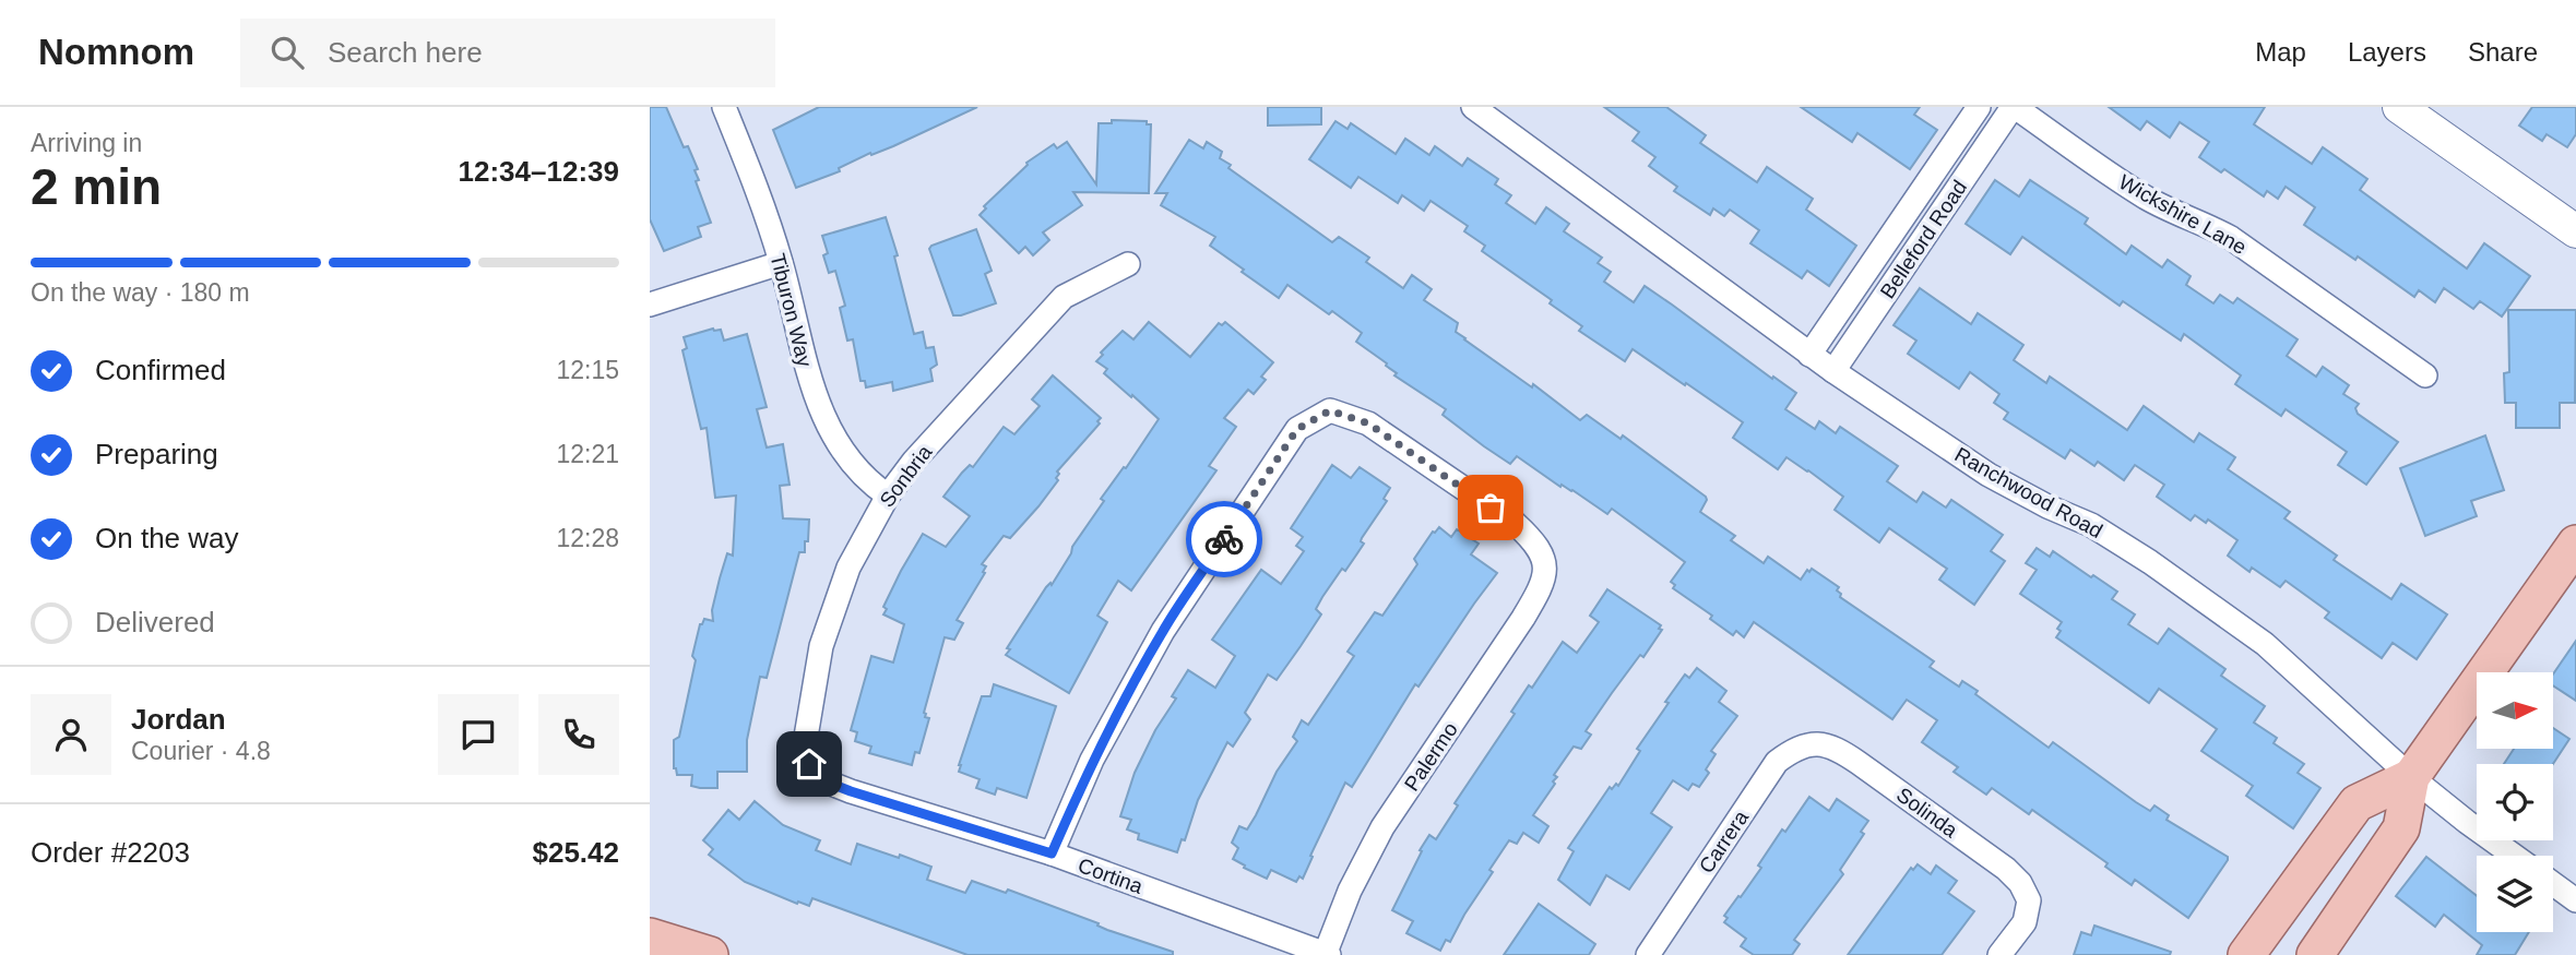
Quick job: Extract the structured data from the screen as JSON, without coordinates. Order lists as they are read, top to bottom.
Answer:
{
  "streets": {
    "street": [
      "Wickshire Lane",
      "Belleford Road",
      "Tiburon Way",
      "Sonbria",
      "Ranchwood Road",
      "Palermo",
      "Solinda",
      "Carrera",
      "Cortina"
    ]
  },
  "crossings": [
    ["Wickshire Lane", "Belleford Road"],
    ["Belleford Road", "Ranchwood Road"],
    ["Tiburon Way", "Sonbria"],
    ["Sonbria", "Cortina"],
    ["Palermo", "Cortina"],
    ["Solinda", "Carrera"]
  ],
  "north": "right",
  "page": {
    "header": "Nomnom",
    "search": "Search here",
    "nav": ["Map", "Layers", "Share"],
    "heading": ["2 min", "Arriving in", "12:34–12:39"],
    "panel": [
      "Jordan",
      "Courier · 4.8",
      "Order #2203",
      "$25.42"
    ],
    "bar": "On the way · 180 m",
    "list": [
      ["Confirmed", "12:15"],
      ["Preparing", "12:21"],
      ["On the way", "12:28"],
      "Delivered"
    ]
  }
}
